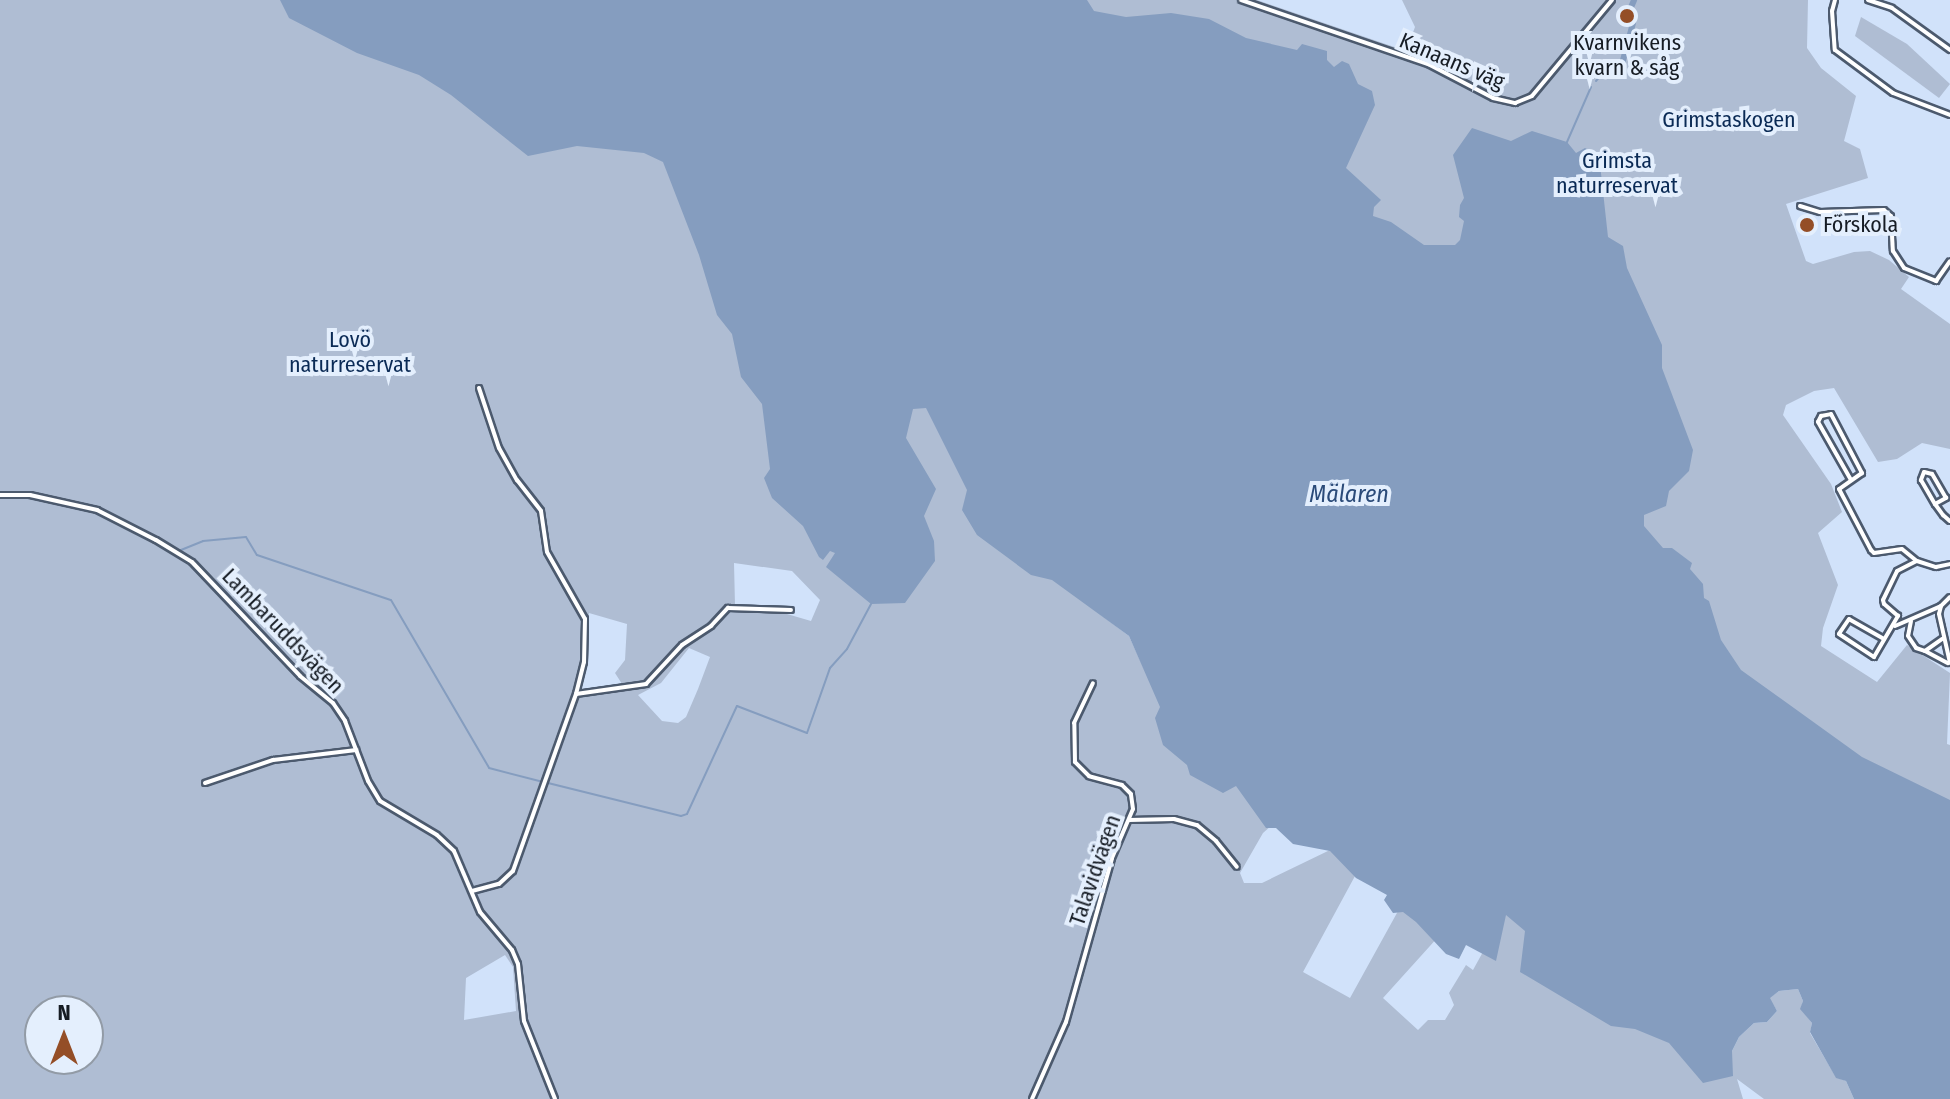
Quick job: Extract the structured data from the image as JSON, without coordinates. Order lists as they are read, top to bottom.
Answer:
{
  "streets": {
    "street": ["Kanaans väg", "Lambaruddsvägen", "Talavidvägen"]
  },
  "water": ["Mälaren"],
  "parks": ["Grimstaskogen", "Grimsta naturreservat", "Lovö naturreservat"],
  "places": ["Kvarnvikens kvarn & såg", "Förskola"],
  "north": "top"
}
